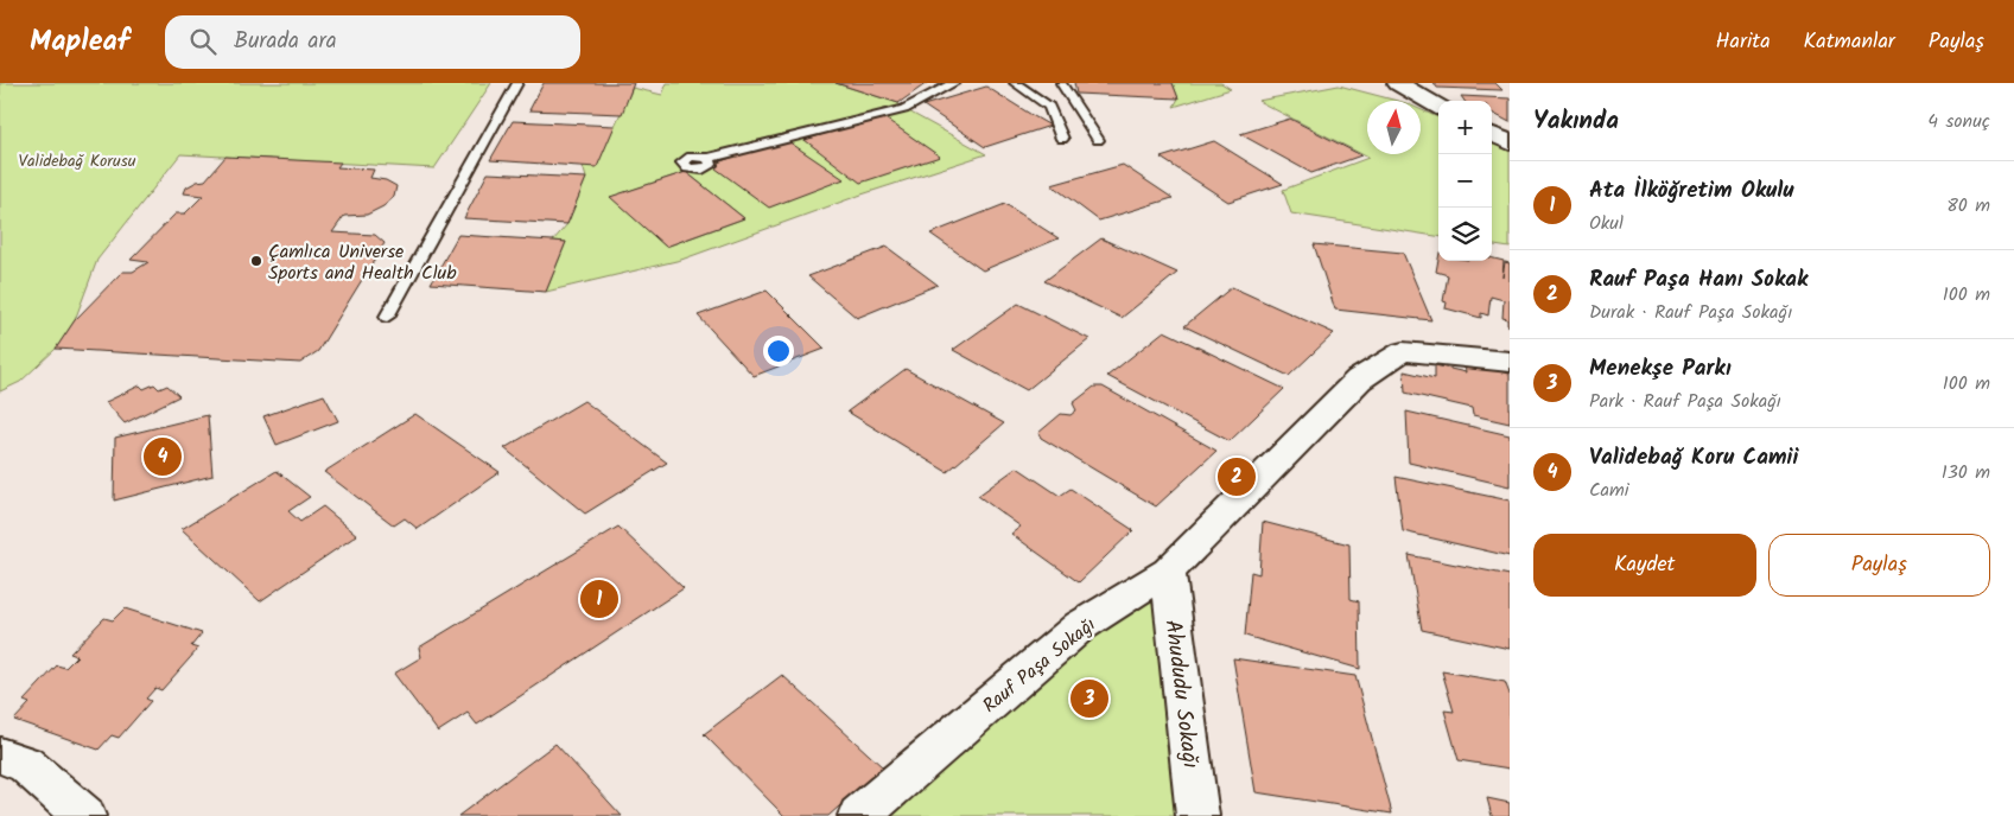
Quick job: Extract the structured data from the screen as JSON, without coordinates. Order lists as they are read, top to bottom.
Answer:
{
  "streets": {
    "street": ["Rauf Paşa Sokağı", "Ahududu Sokağı"]
  },
  "crossings": [
    ["Rauf Paşa Sokağı", "Ahududu Sokağı"]
  ],
  "parks": ["Validebağ Korusu"],
  "places": ["Çamlıca Universe Sports and Health Club"],
  "north": "top",
  "page": {
    "header": "Mapleaf",
    "search": "Burada ara",
    "nav": ["Harita", "Katmanlar", "Paylaş"],
    "heading": ["Yakında", "4 sonuç"],
    "map_buttons": ["+", "−"],
    "list": [
      {
        "mark": "1",
        "name": "Ata İlköğretim Okulu",
        "note": "Okul",
        "value": "80 m"
      },
      {
        "mark": "2",
        "name": "Rauf Paşa Hanı Sokak",
        "note": "Durak · Rauf Paşa Sokağı",
        "value": "100 m"
      },
      {
        "mark": "3",
        "name": "Menekşe Parkı",
        "note": "Park · Rauf Paşa Sokağı",
        "value": "100 m"
      },
      {
        "mark": "4",
        "name": "Validebağ Koru Camii",
        "note": "Cami",
        "value": "130 m"
      }
    ],
    "pins": [
      "4",
      "2",
      "1",
      "3"
    ],
    "buttons": ["Kaydet", "Paylaş"]
  }
}
